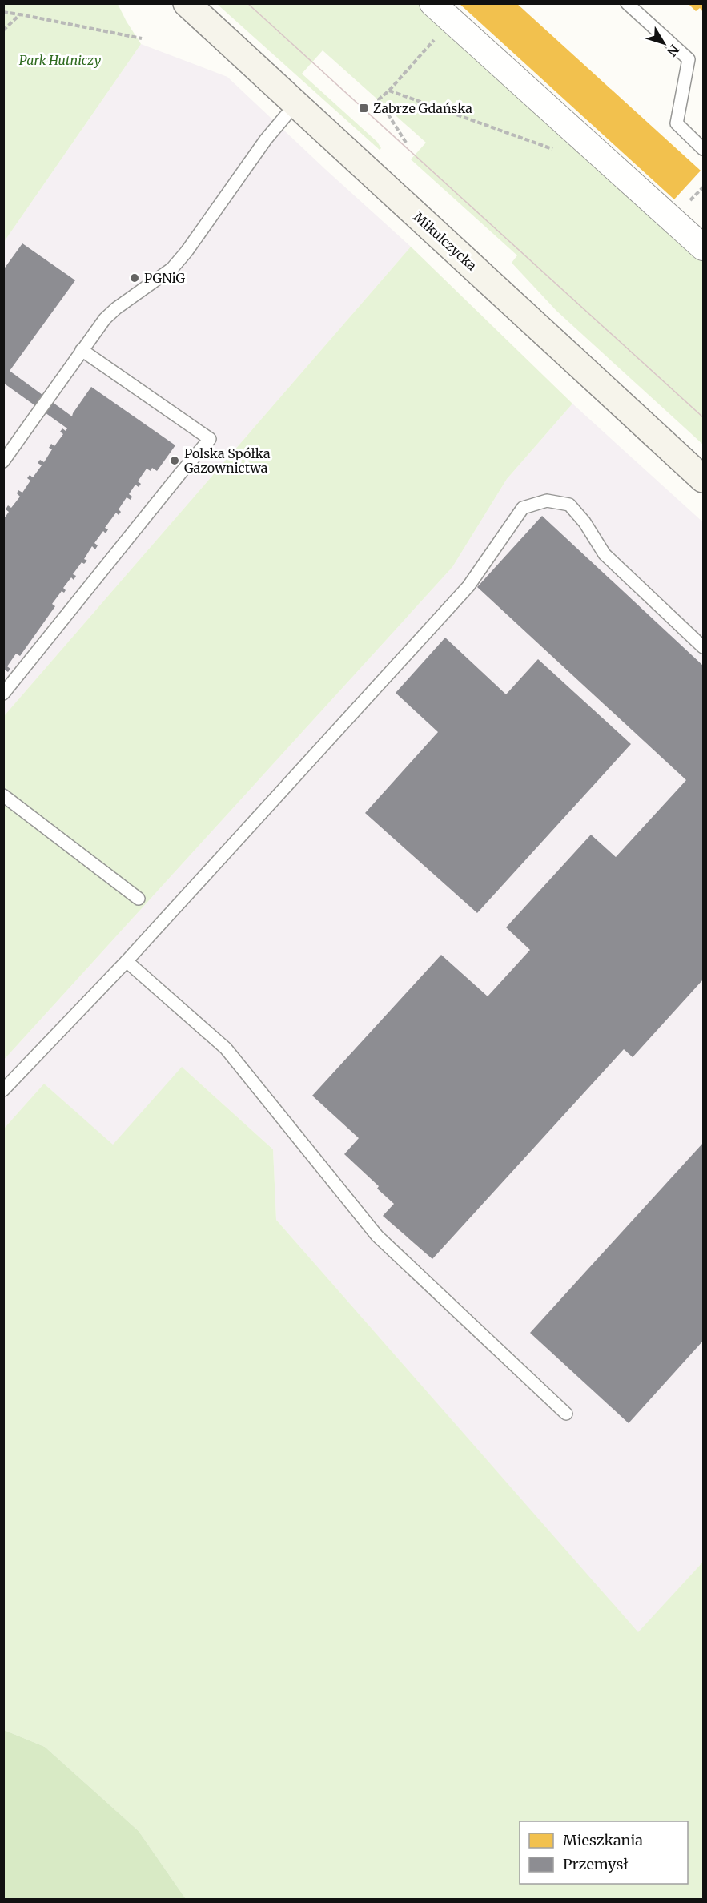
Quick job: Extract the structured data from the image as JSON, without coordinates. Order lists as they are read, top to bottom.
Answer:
{
  "streets": {
    "main road": ["Mikulczycka"]
  },
  "parks": ["Park Hutniczy"],
  "places": {
    "transit": ["Zabrze Gdańska"],
    "other": ["PGNiG", "Polska Spółka Gazownictwa"]
  },
  "legend": ["Mieszkania", "Przemysł"],
  "north": "bottom right"
}
